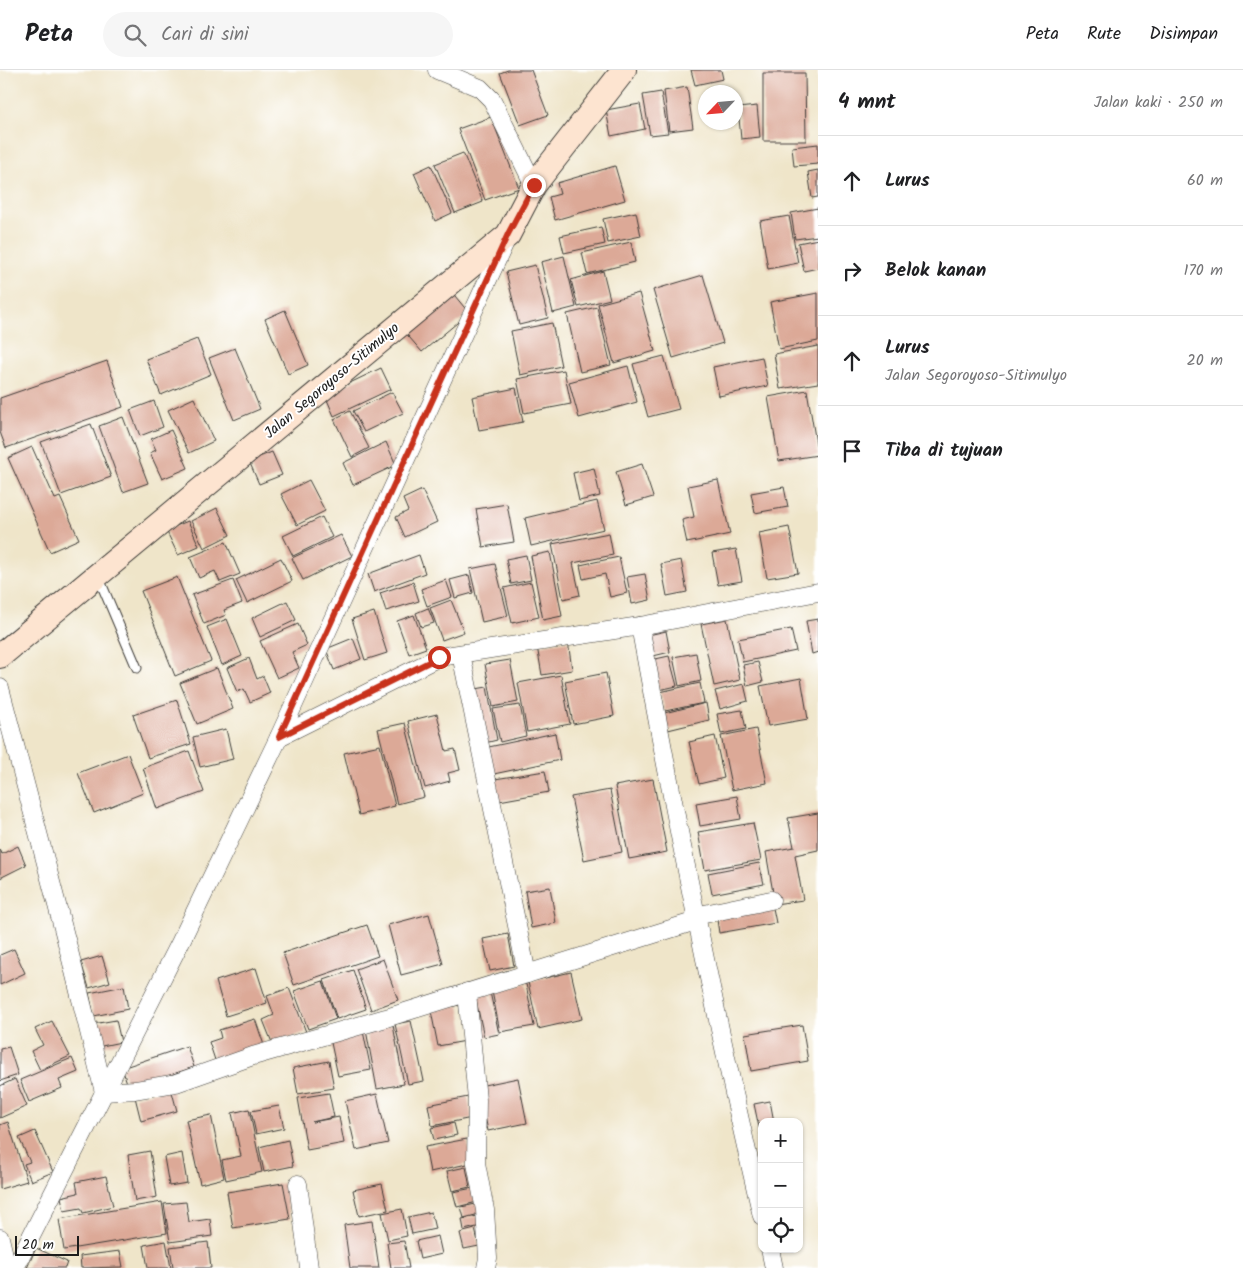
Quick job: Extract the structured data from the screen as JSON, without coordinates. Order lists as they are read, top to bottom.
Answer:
{
  "streets": {
    "main road": ["Jalan Segoroyoso-Sitimulyo"]
  },
  "scale_bar": "20 m",
  "north": "bottom left",
  "page": {
    "header": "Peta",
    "search": "Cari di sini",
    "nav": ["Peta", "Rute", "Disimpan"],
    "heading": ["4 mnt", "Jalan kaki · 250 m"],
    "list": [
      ["Lurus", "60 m"],
      ["Belok kanan", "170 m"],
      ["Lurus", "Jalan Segoroyoso-Sitimulyo", "20 m"],
      "Tiba di tujuan"
    ],
    "map_buttons": ["+", "−"],
    "scale": "20 m"
  }
}
